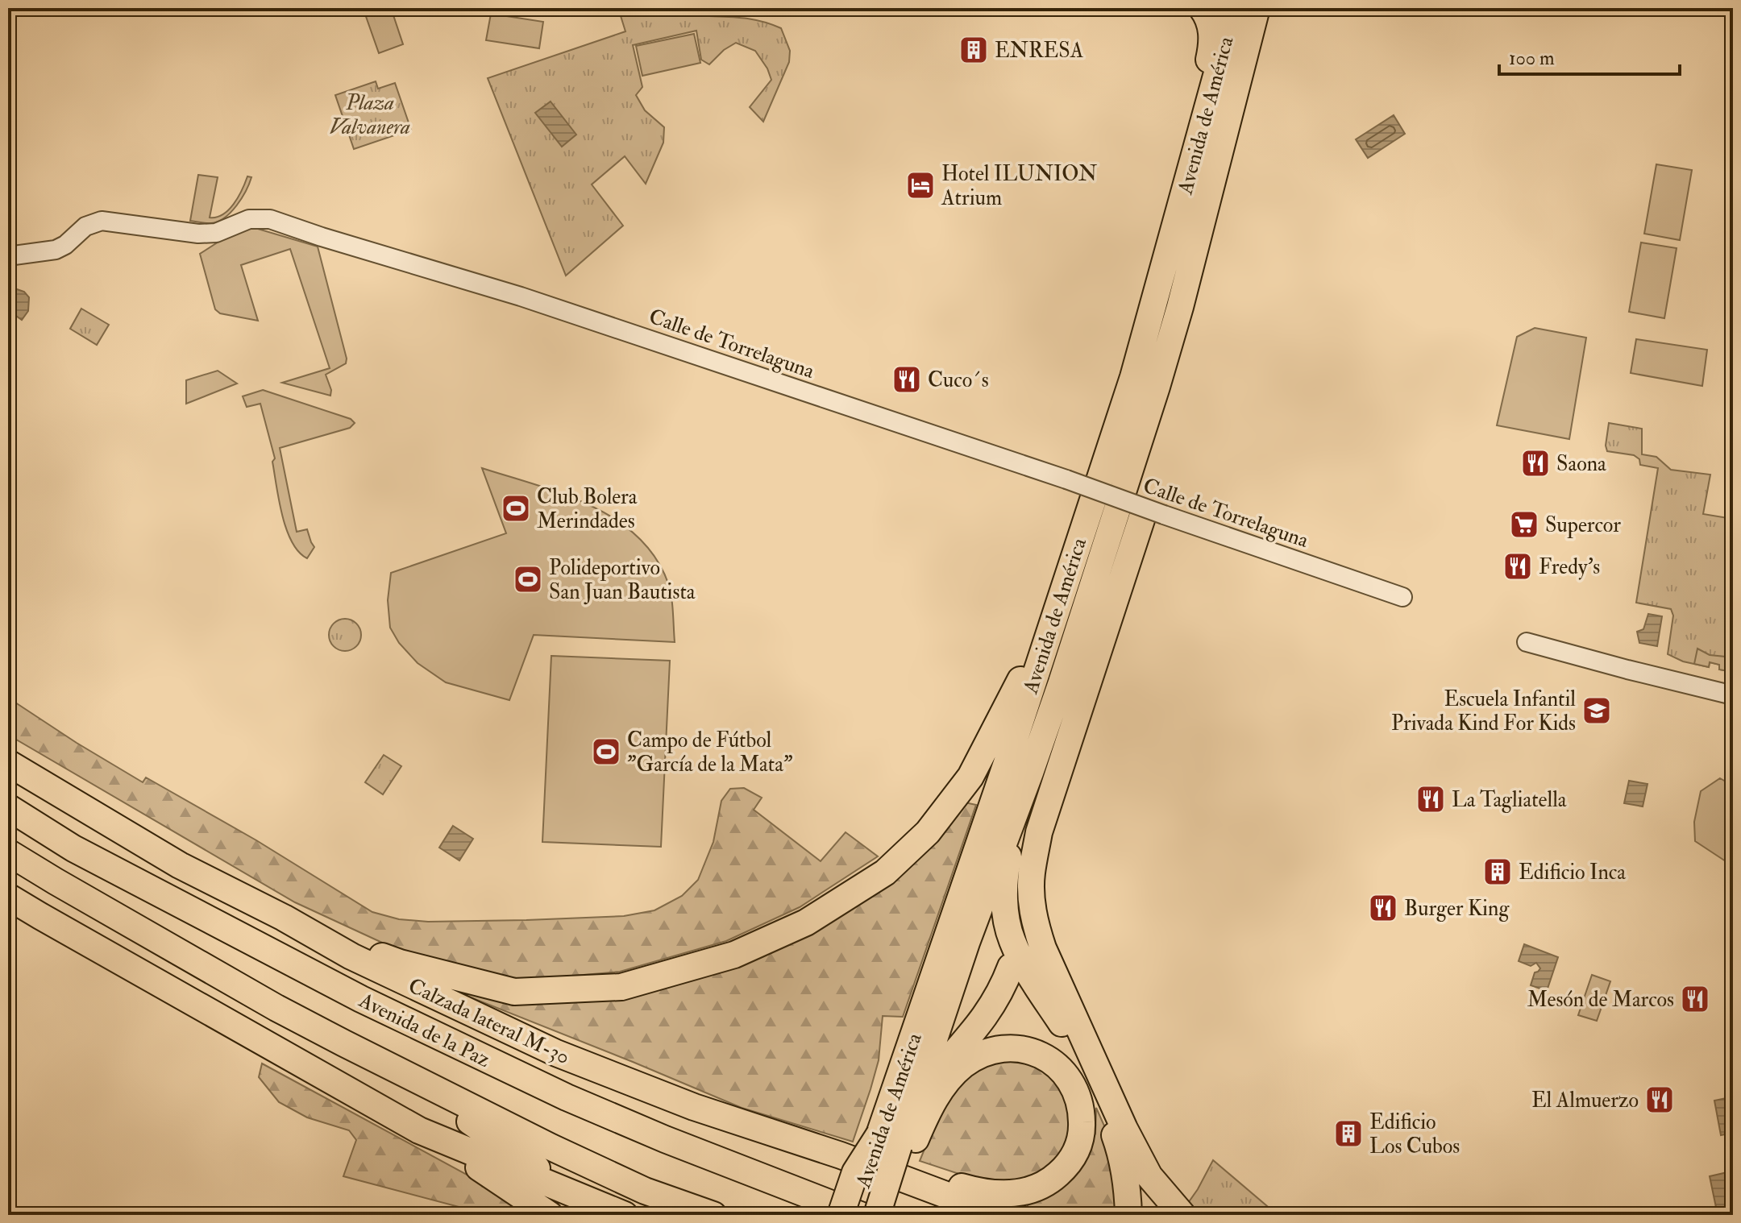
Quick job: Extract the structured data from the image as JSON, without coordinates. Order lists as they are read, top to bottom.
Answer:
{
  "streets": {
    "highway": ["Avenida de América", "Calzada lateral M-30", "Avenida de la Paz"],
    "street": ["Calle de Torrelaguna"]
  },
  "parks": ["Plaza Valvanera"],
  "places": {
    "building": ["ENRESA", "Edificio Inca", "Edificio Los Cubos"],
    "hotel": ["Hotel ILUNION Atrium"],
    "restaurant": [
      "Cuco´s",
      "Saona",
      "Fredy's",
      "La Tagliatella",
      "Burger King",
      "Mesón de Marcos",
      "El Almuerzo"
    ],
    "sports": ["Club Bolera Merindades", "Polideportivo San Juan Bautista", "Campo de Fútbol \"García de la Mata\""],
    "supermarket": ["Supercor"],
    "school or university": ["Escuela Infantil Privada Kind For Kids"]
  },
  "scale_bar": "100 m"
}
